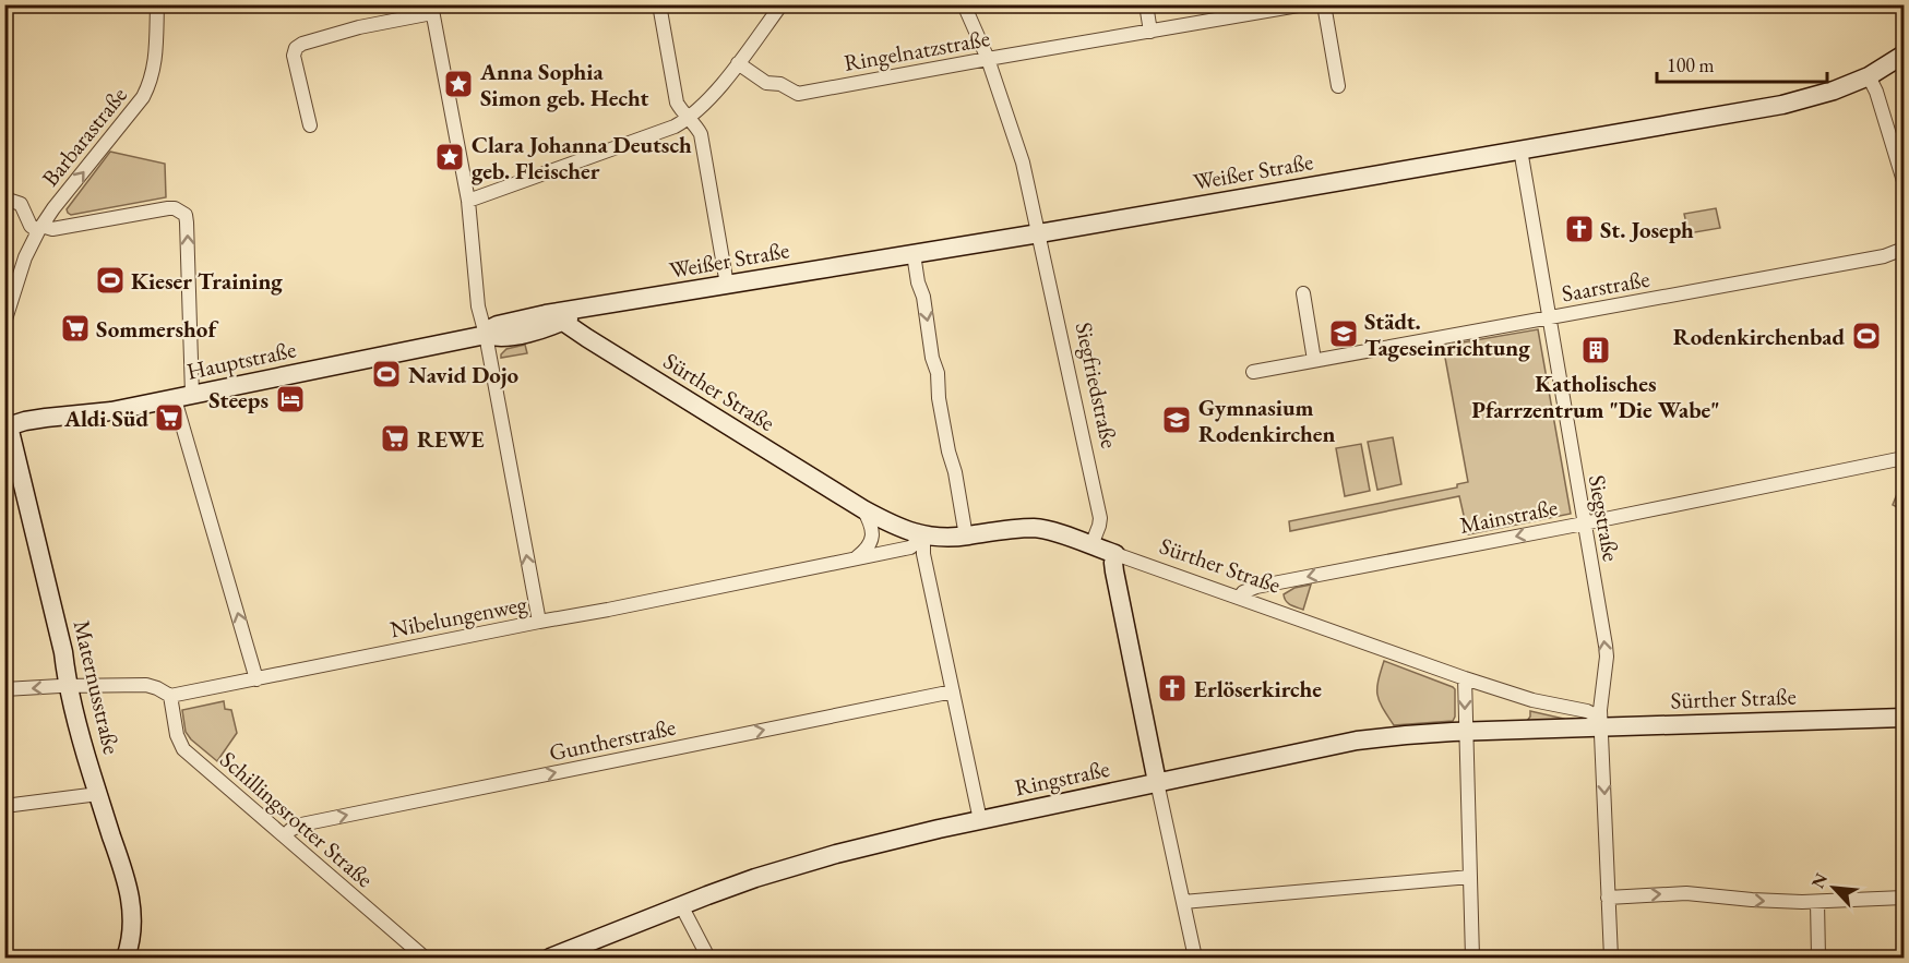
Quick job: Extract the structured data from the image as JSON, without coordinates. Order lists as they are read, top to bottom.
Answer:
{
  "streets": {
    "street": [
      "Ringelnatzstraße",
      "Barbarastraße",
      "Weißer Straße",
      "Saarstraße",
      "Hauptstraße",
      "Siegfriedstraße",
      "Sürther Straße",
      "Mainstraße",
      "Siegstraße",
      "Nibelungenweg",
      "Maternusstraße",
      "Guntherstraße",
      "Ringstraße",
      "Schillingsrotter Straße"
    ]
  },
  "crossings": [
    ["Ringelnatzstraße", "Siegfriedstraße"],
    ["Weißer Straße", "Hauptstraße"],
    ["Weißer Straße", "Siegfriedstraße"],
    ["Weißer Straße", "Sürther Straße"],
    ["Weißer Straße", "Siegstraße"],
    ["Saarstraße", "Siegstraße"],
    ["Hauptstraße", "Sürther Straße"],
    ["Hauptstraße", "Maternusstraße"],
    ["Siegfriedstraße", "Sürther Straße"],
    ["Sürther Straße", "Mainstraße"],
    ["Sürther Straße", "Siegstraße"],
    ["Sürther Straße", "Nibelungenweg"],
    ["Sürther Straße", "Ringstraße"],
    ["Mainstraße", "Siegstraße"],
    ["Siegstraße", "Ringstraße"],
    ["Nibelungenweg", "Schillingsrotter Straße"],
    ["Guntherstraße", "Schillingsrotter Straße"]
  ],
  "one_way": ["Barbarastraße", "Mainstraße", "Guntherstraße"],
  "places": {
    "place": ["Anna Sophia Simon geb. Hecht", "Clara Johanna Deutsch geb. Fleischer"],
    "church": ["St. Joseph", "Erlöserkirche"],
    "sports": ["Kieser Training", "Rodenkirchenbad", "Navid Dojo"],
    "supermarket": ["Sommershof", "Aldi Süd", "REWE"],
    "school or university": ["Städt. Tageseinrichtung", "Gymnasium Rodenkirchen"],
    "building": ["Katholisches Pfarrzentrum \"Die Wabe\""],
    "hotel": ["Steeps"]
  },
  "scale_bar": "100 m",
  "north": "top left"
}
